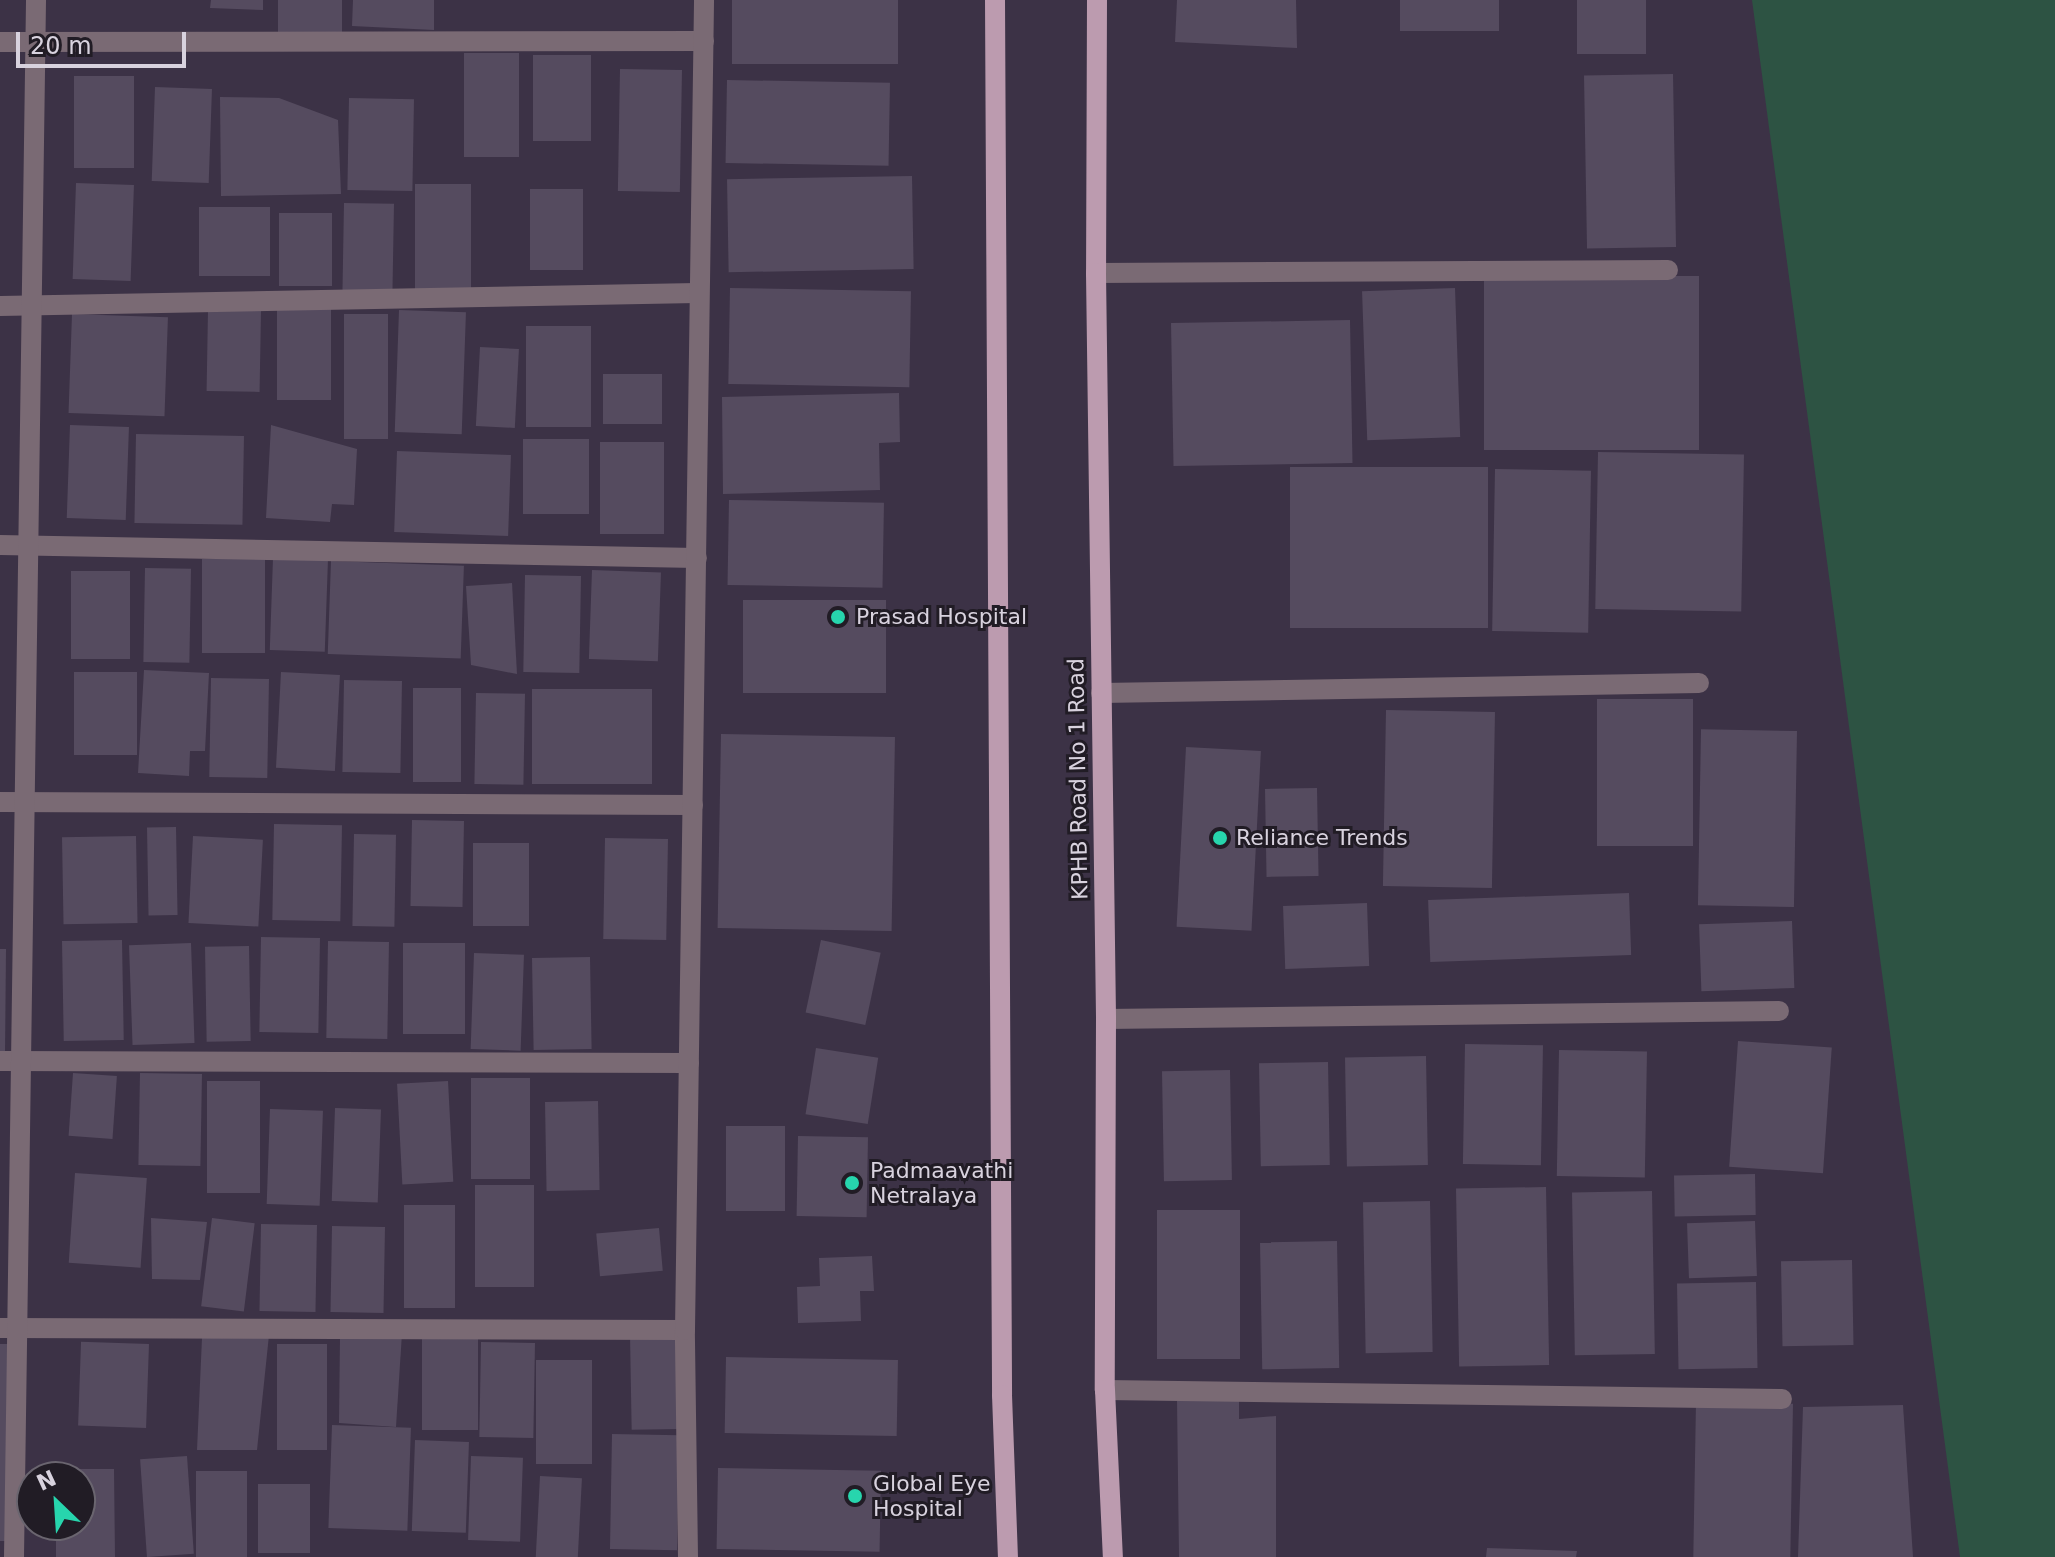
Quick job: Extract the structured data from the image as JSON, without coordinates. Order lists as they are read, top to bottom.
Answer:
{
  "streets": {
    "main road": ["KPHB Road No 1 Road"]
  },
  "places": [
    "Prasad Hospital",
    "Reliance Trends",
    "Padmaavathi Netralaya",
    "Global Eye Hospital"
  ],
  "scale_bar": "20 m",
  "north": "top left"
}
